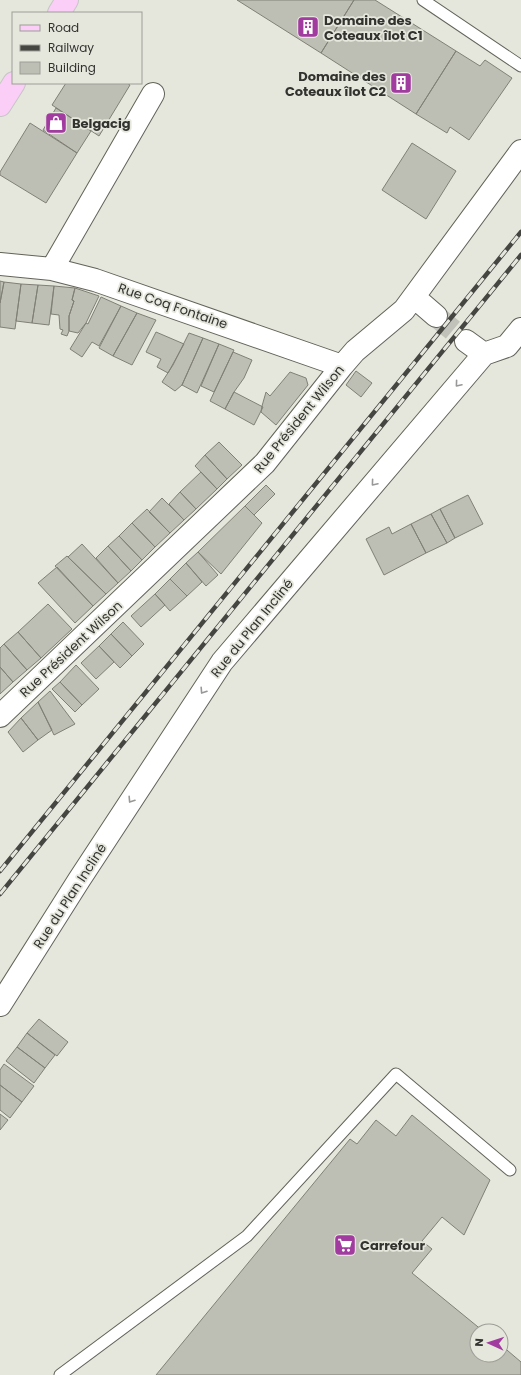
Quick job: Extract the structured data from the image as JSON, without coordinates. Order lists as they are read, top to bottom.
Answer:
{
  "streets": {
    "street": ["Rue Coq Fontaine", "Rue Président Wilson", "Rue du Plan Incliné"]
  },
  "crossings": [
    ["Rue Coq Fontaine", "Rue Président Wilson"]
  ],
  "one_way": ["Rue du Plan Incliné"],
  "places": {
    "building": ["Domaine des Coteaux îlot C1", "Domaine des Coteaux îlot C2"],
    "shop": ["Belgacig"],
    "supermarket": ["Carrefour"]
  },
  "legend": ["Road", "Railway", "Building"],
  "north": "left"
}
